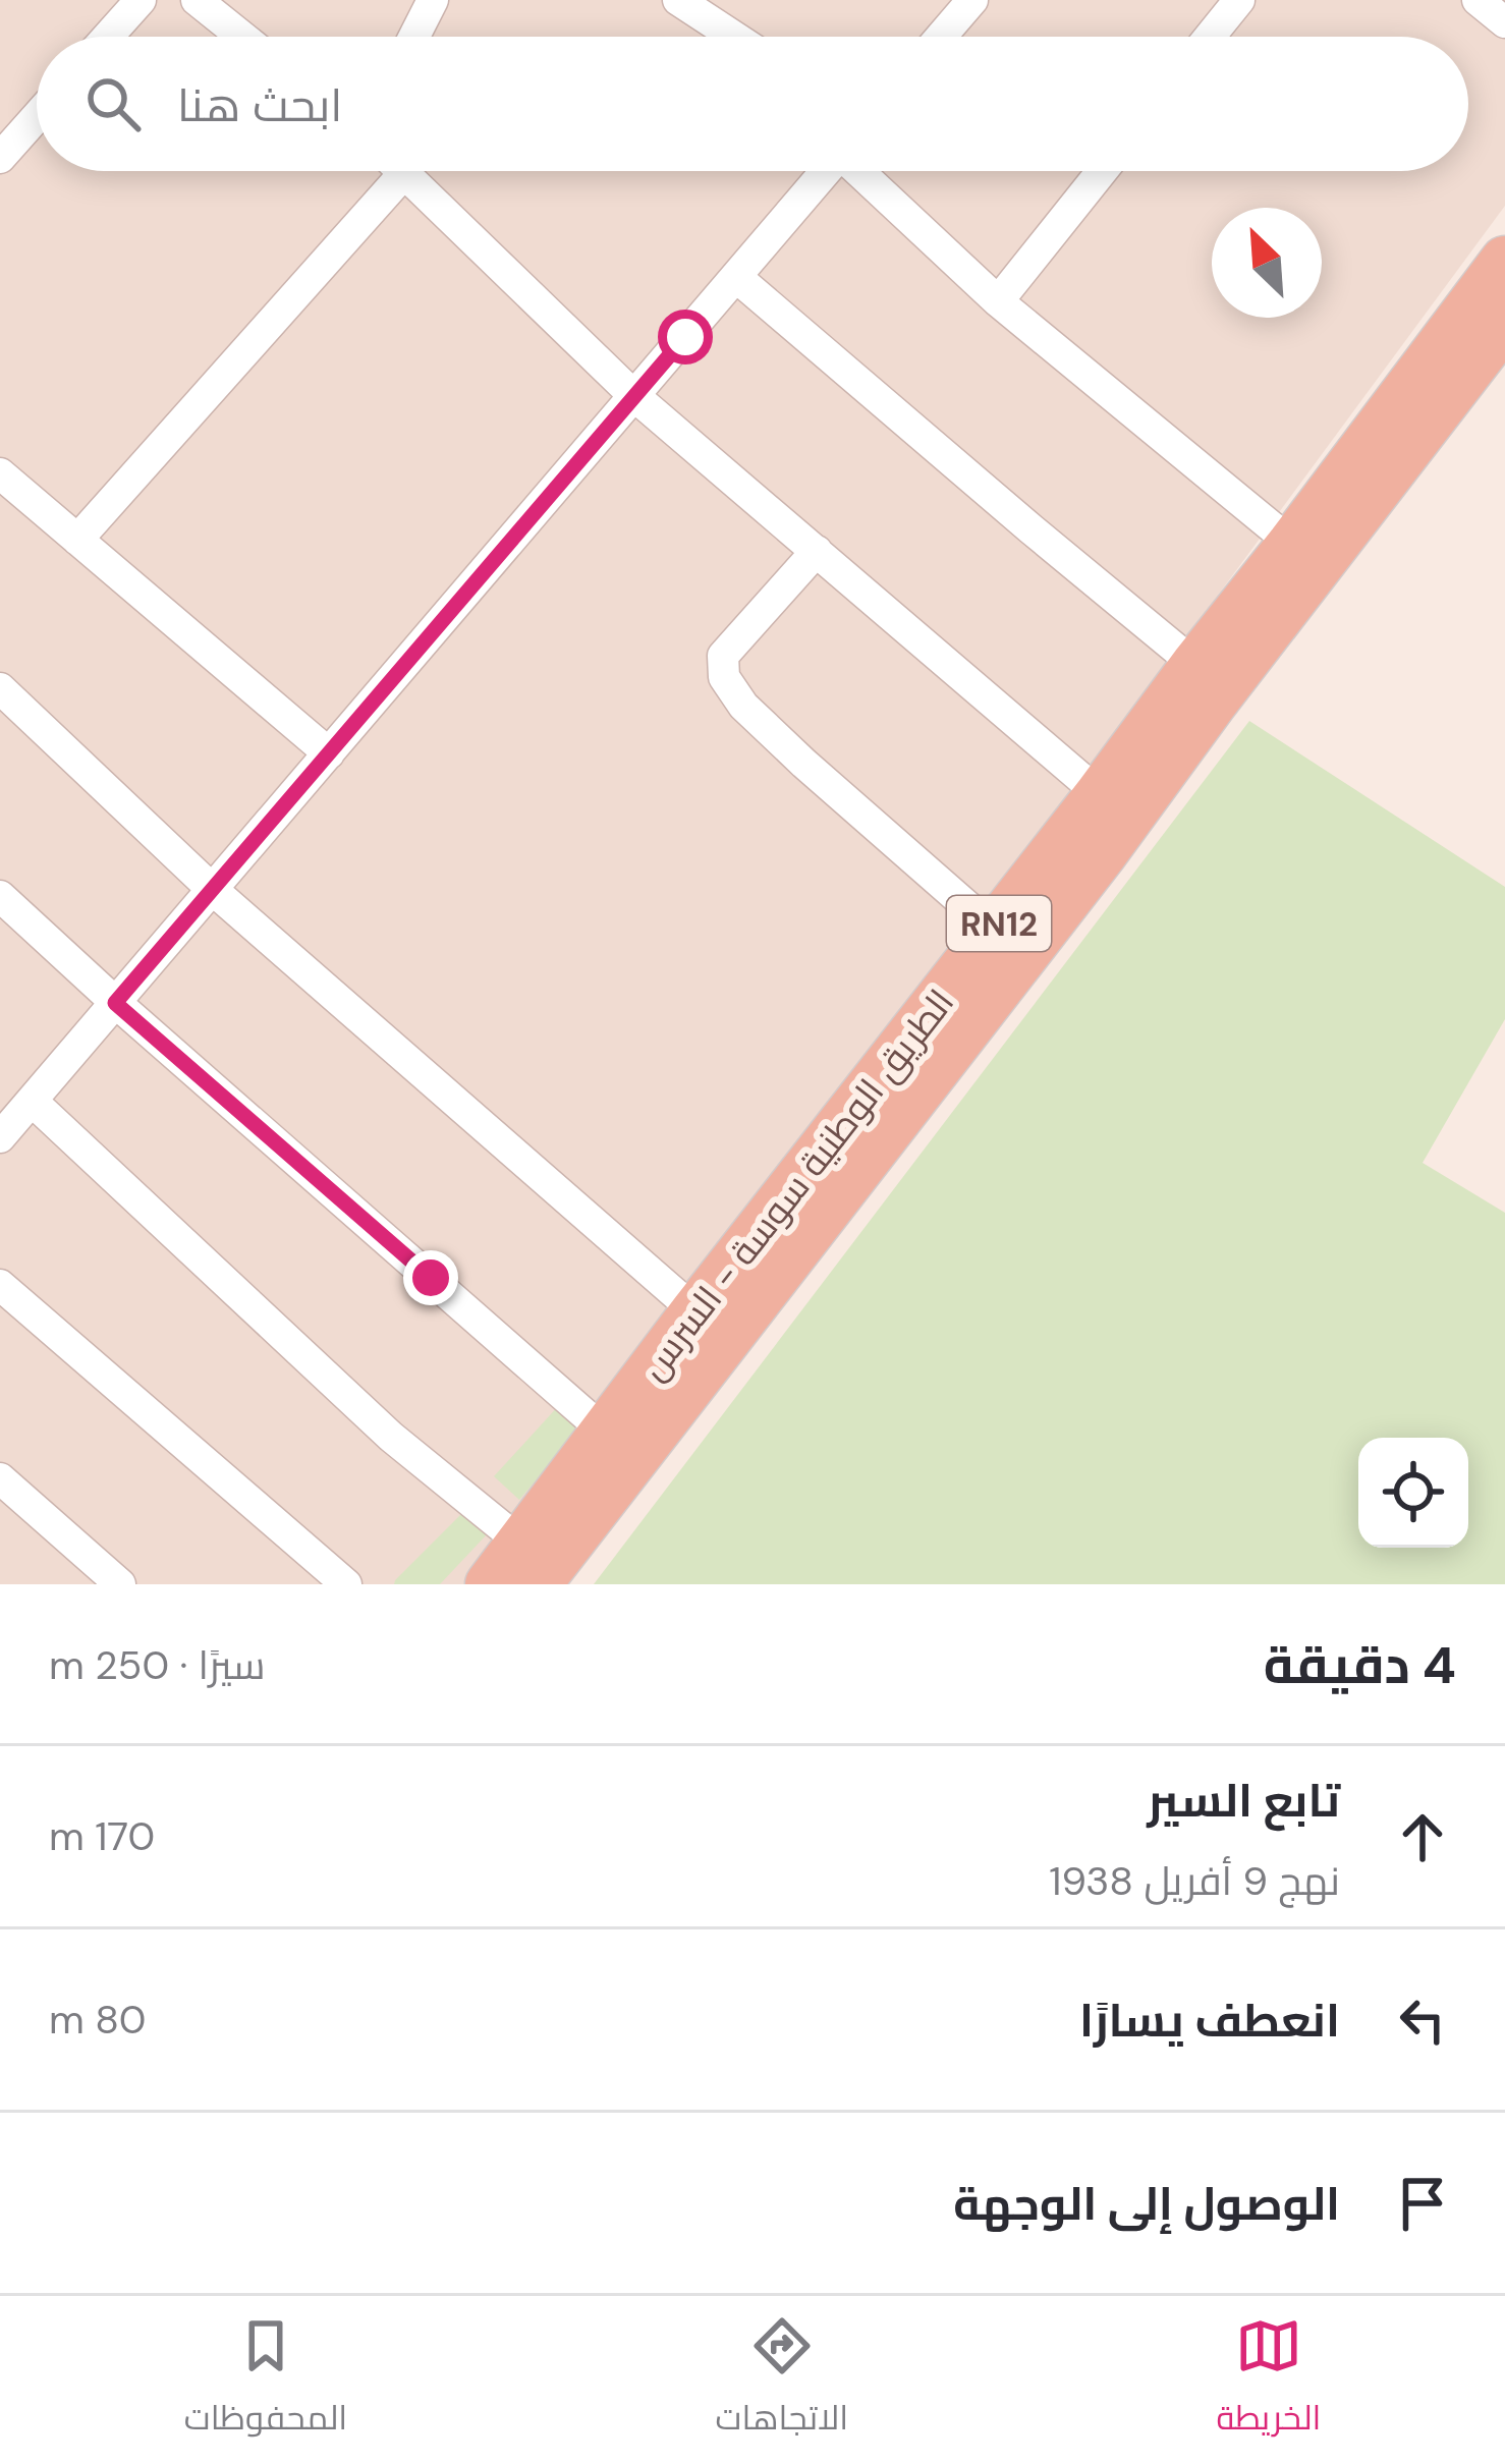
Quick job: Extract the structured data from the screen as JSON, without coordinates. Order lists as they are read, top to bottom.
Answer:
{
  "streets": {
    "highway": ["RN12", "الطريق الوطنية سوسة - السرس"]
  },
  "north": "top left",
  "page": {
    "search": "ابحث هنا",
    "heading": ["4 دقيقة", "سيرًا · 250 m"],
    "list": [
      ["تابع السير", "نهج 9 أفريل 1938", "170 m"],
      ["انعطف يسارًا", "80 m"],
      "الوصول إلى الوجهة"
    ],
    "nav": ["الخريطة", "الاتجاهات", "المحفوظات"]
  }
}
